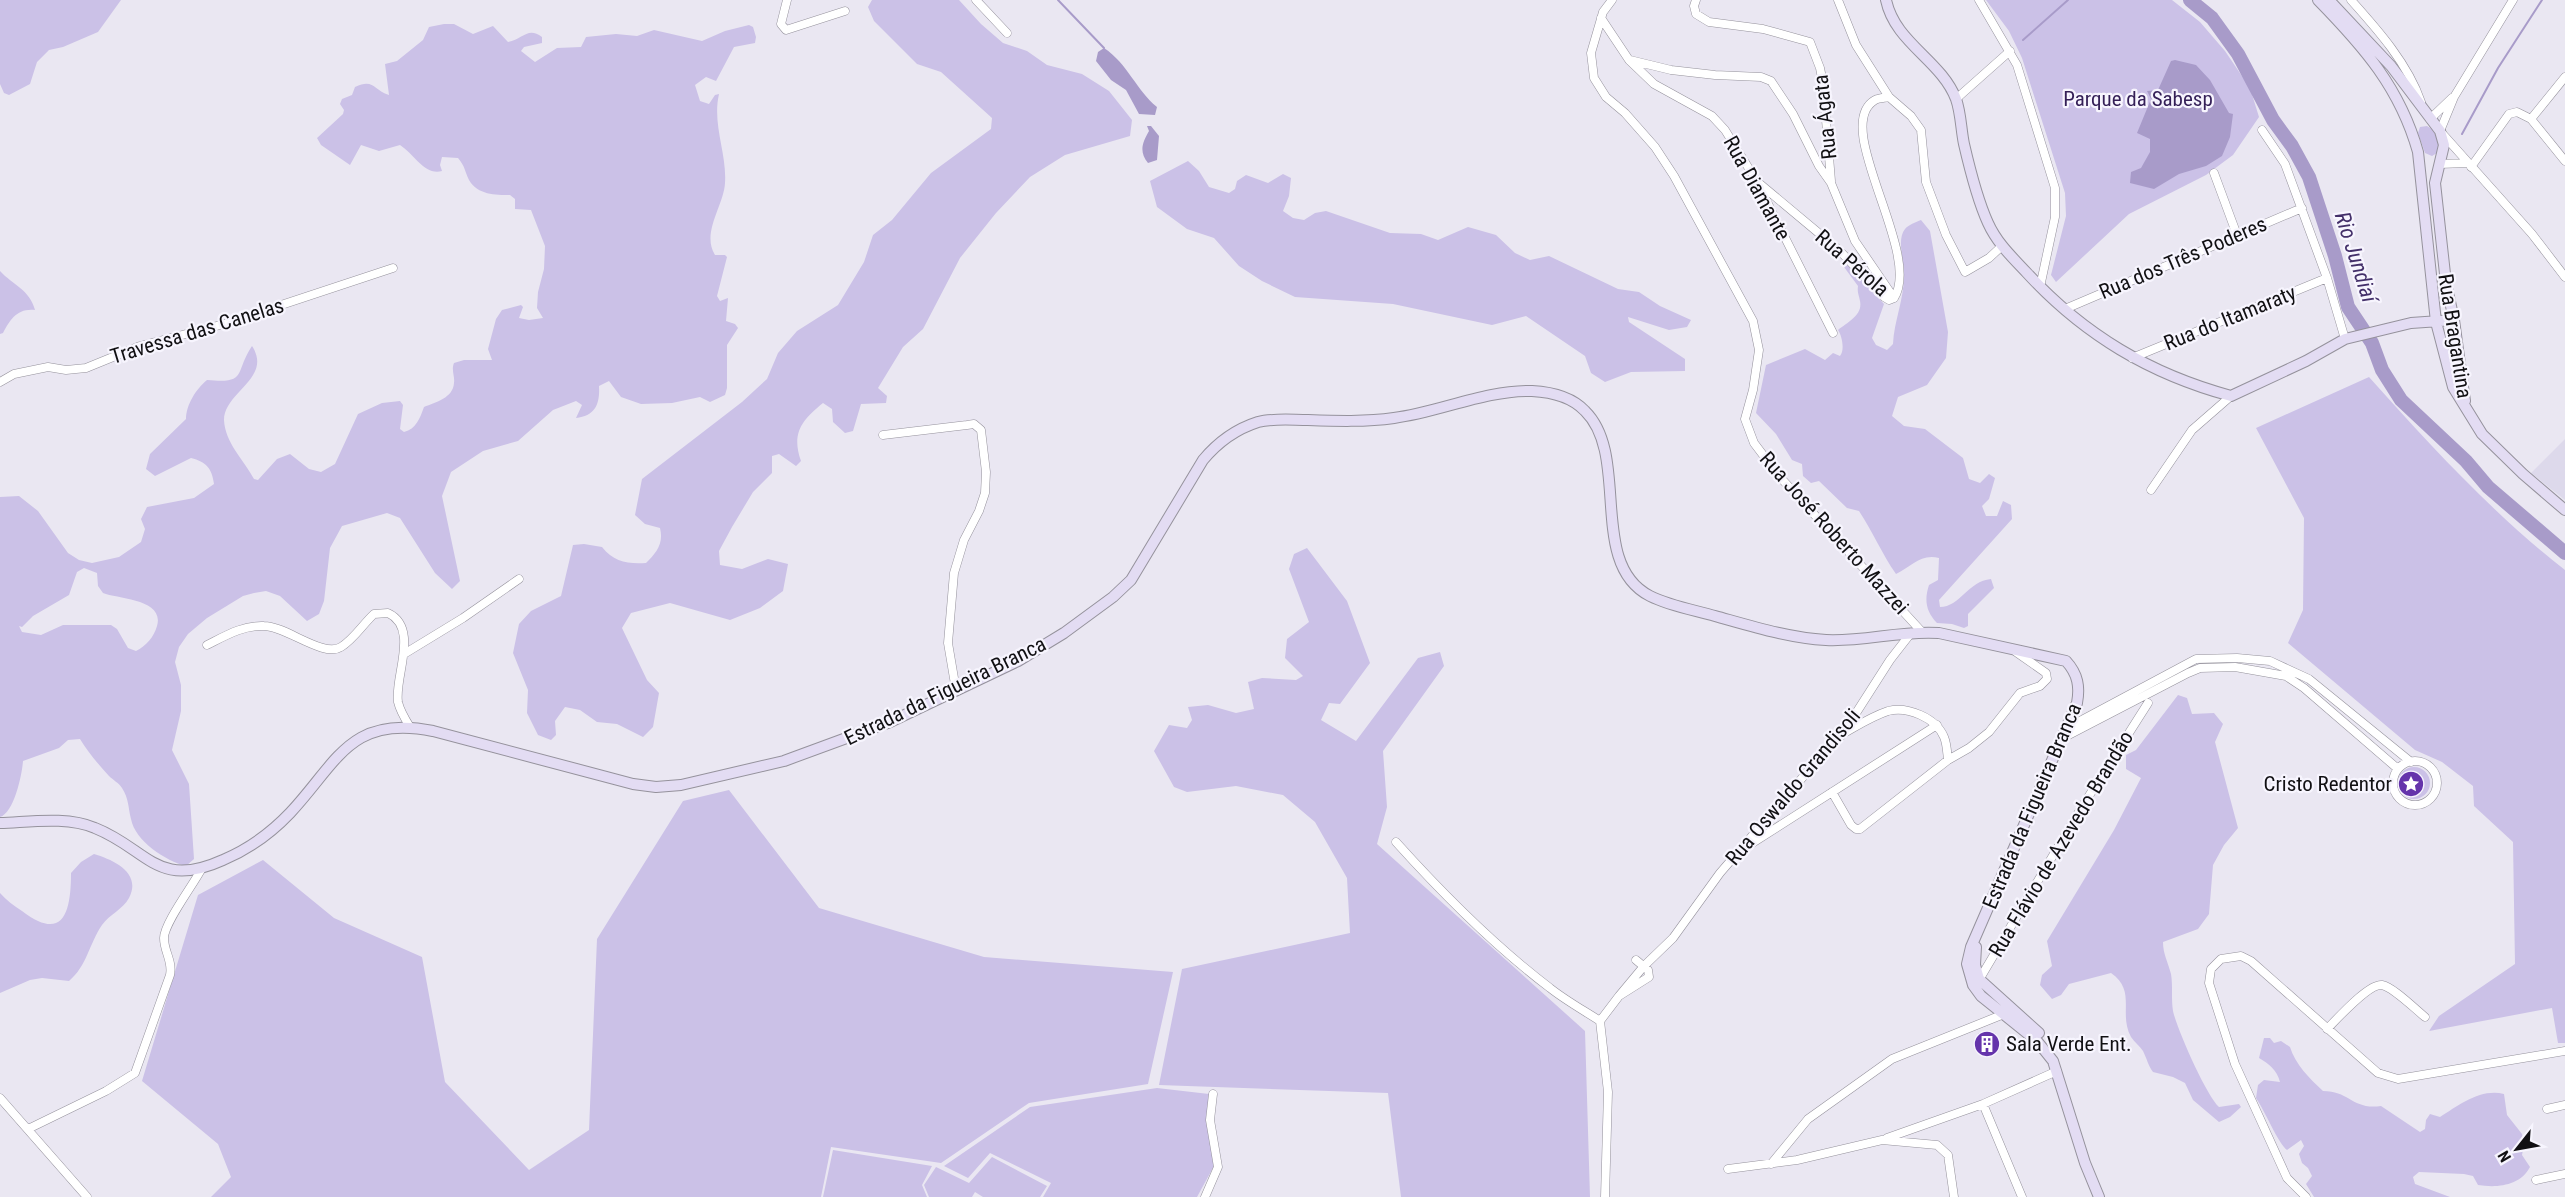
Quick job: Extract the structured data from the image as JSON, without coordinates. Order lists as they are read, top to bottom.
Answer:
{
  "streets": {
    "main road": ["Rua Bragantina", "Estrada da Figueira Branca"],
    "street": [
      "Rua Ágata",
      "Rua Diamante",
      "Rua dos Três Poderes",
      "Rua Pérola",
      "Rua do Itamaraty",
      "Travessa das Canelas",
      "Rua José Roberto Mazzei",
      "Rua Oswaldo Grandisoli",
      "Rua Flávio de Azevedo Brandão"
    ]
  },
  "crossings": [
    ["Rua Diamante", "Rua Pérola"],
    ["Rua Diamante", "Rua José Roberto Mazzei"],
    ["Rua José Roberto Mazzei", "Estrada da Figueira Branca"],
    ["Estrada da Figueira Branca", "Rua Oswaldo Grandisoli"],
    ["Estrada da Figueira Branca", "Rua Flávio de Azevedo Brandão"]
  ],
  "water": ["Rio Jundiaí"],
  "parks": ["Parque da Sabesp"],
  "places": {
    "place": ["Cristo Redentor"],
    "building": ["Sala Verde Ent."]
  },
  "north": "bottom left"
}
